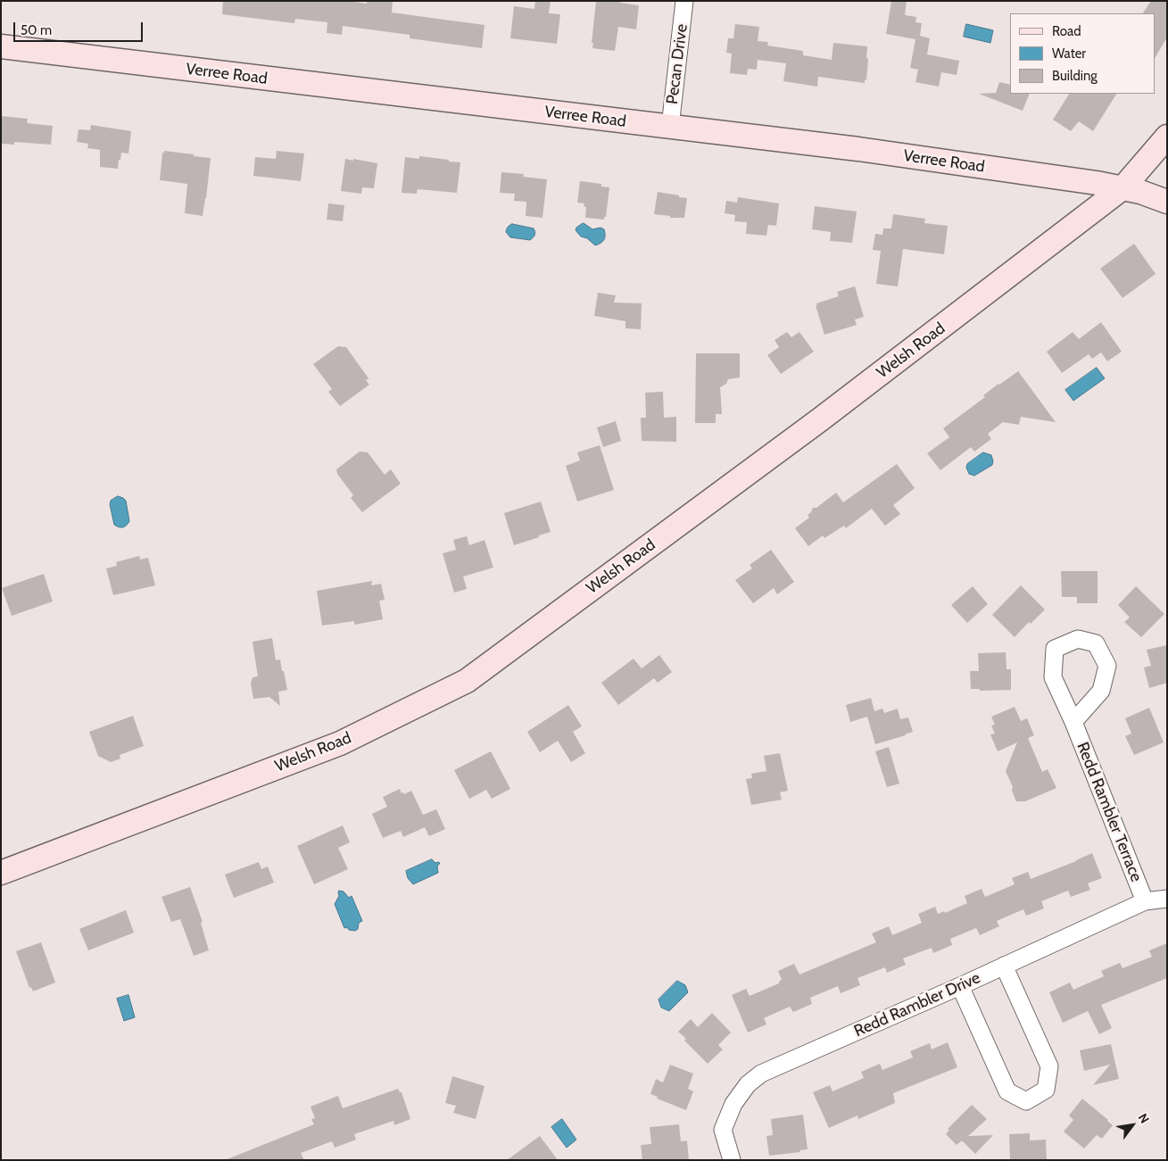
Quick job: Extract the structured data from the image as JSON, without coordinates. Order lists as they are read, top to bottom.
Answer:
{
  "streets": {
    "main road": ["Verree Road", "Welsh Road"],
    "street": ["Pecan Drive", "Redd Rambler Terrace", "Redd Rambler Drive"]
  },
  "crossings": [
    ["Pecan Drive", "Verree Road"],
    ["Verree Road", "Welsh Road"],
    ["Redd Rambler Terrace", "Redd Rambler Drive"]
  ],
  "legend": ["Road", "Water", "Building"],
  "scale_bar": "50 m",
  "north": "top right"
}
